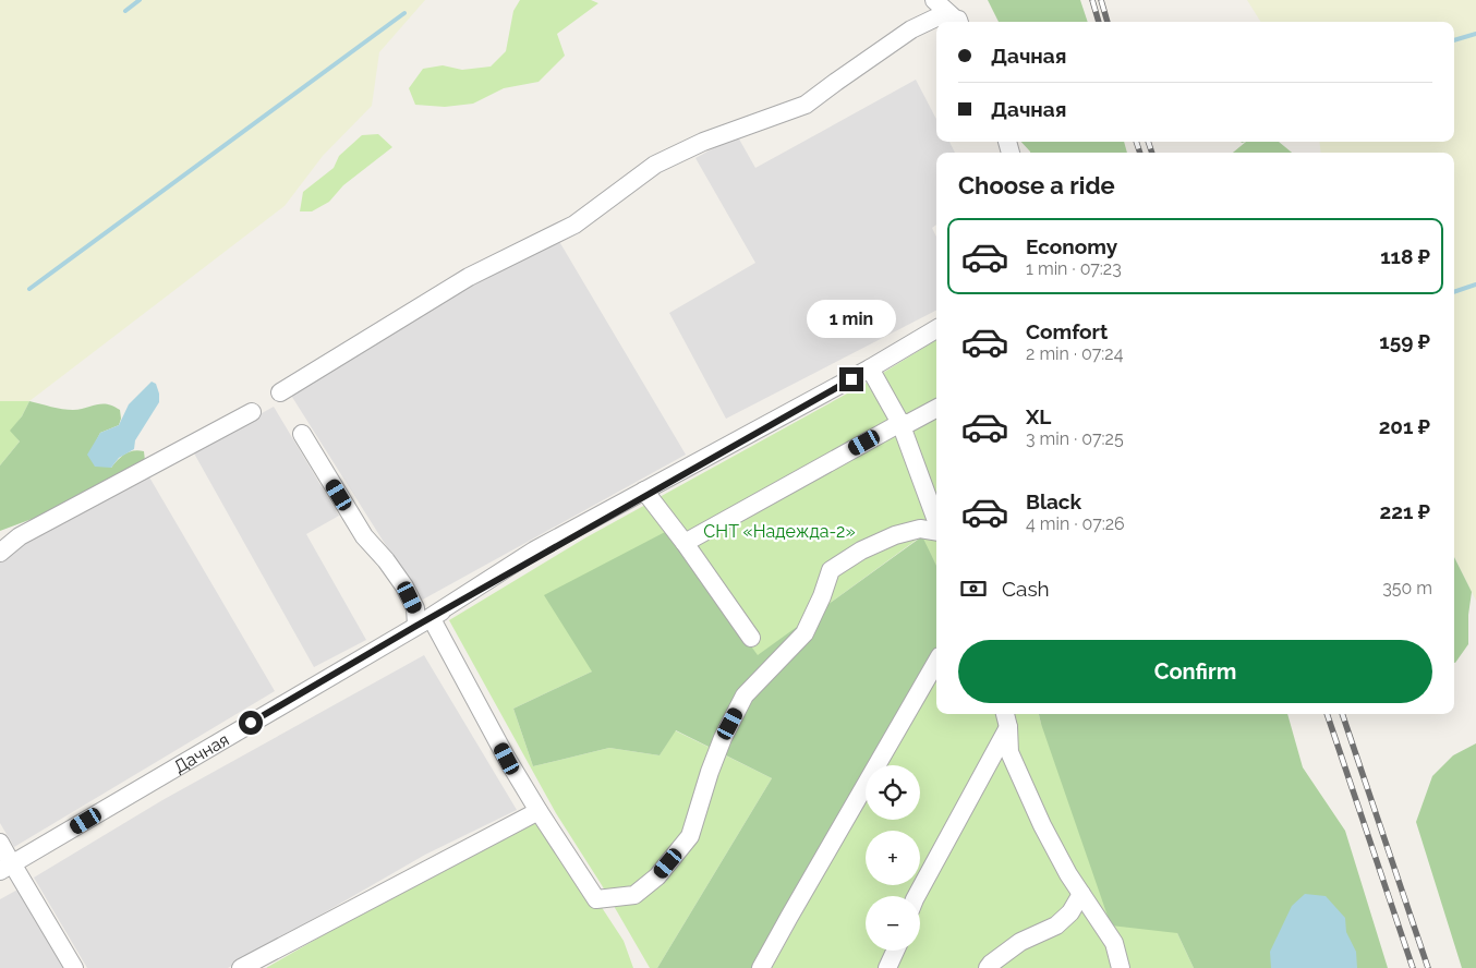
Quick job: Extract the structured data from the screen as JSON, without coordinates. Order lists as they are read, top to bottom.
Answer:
{
  "streets": {
    "street": ["Дачная"]
  },
  "parks": ["СНТ «Надежда-2»"],
  "page": {
    "banner": ["Дачная", "Дачная"],
    "heading": "Choose a ride",
    "list": [
      {
        "name": "Economy",
        "note": "1 min · 07:23",
        "value": "118 ₽"
      },
      {
        "name": "Comfort",
        "note": "2 min · 07:24",
        "value": "159 ₽"
      },
      {
        "name": "XL",
        "note": "3 min · 07:25",
        "value": "201 ₽"
      },
      {
        "name": "Black",
        "note": "4 min · 07:26",
        "value": "221 ₽"
      }
    ],
    "bubble": "1 min",
    "pay": ["Cash", "350 m"],
    "buttons": "Confirm",
    "map_buttons": ["+", "−"]
  }
}
